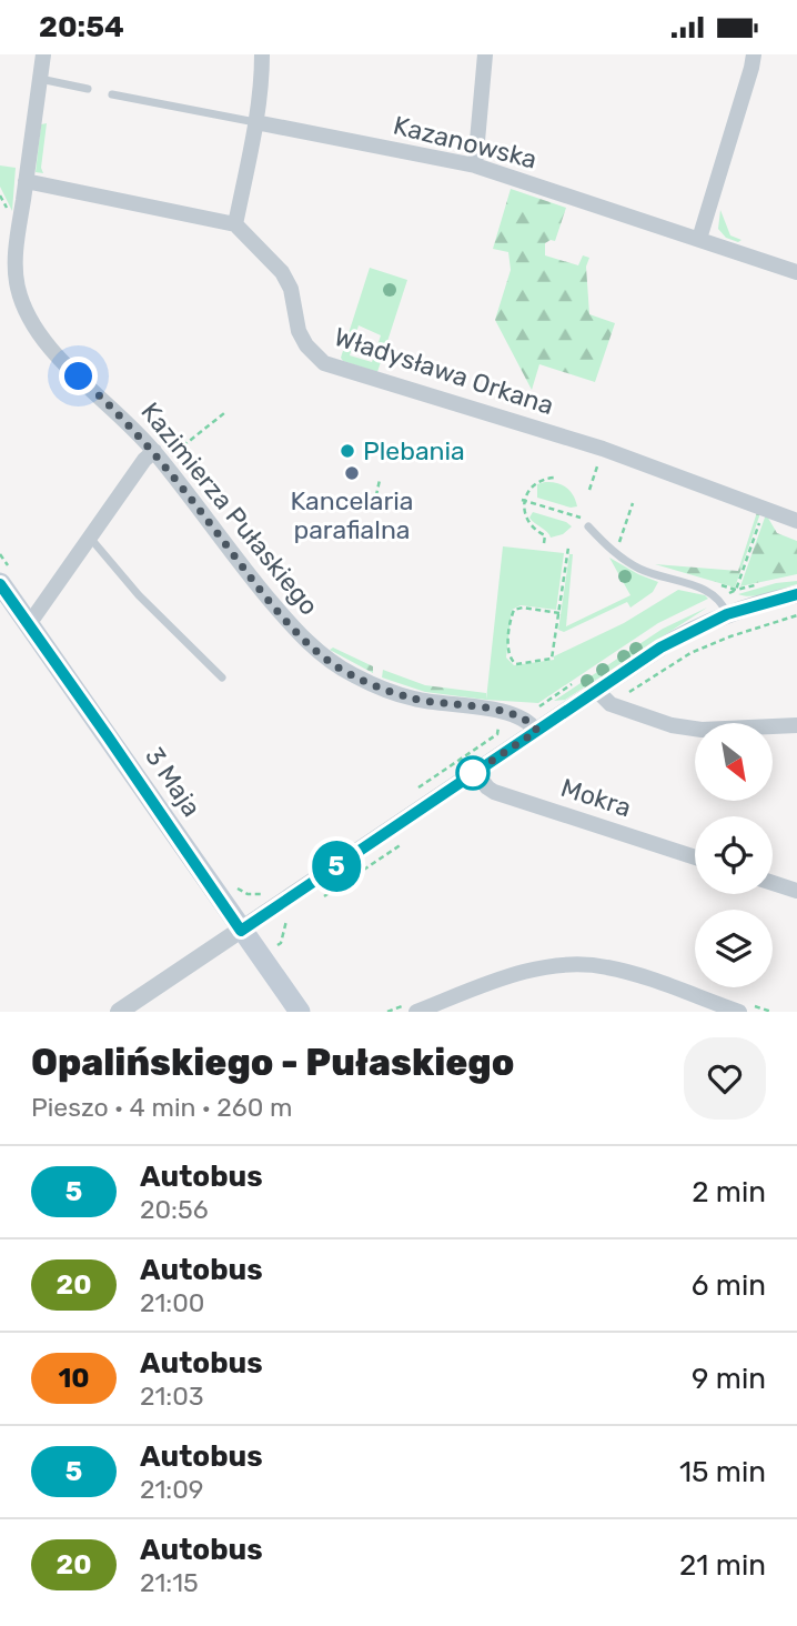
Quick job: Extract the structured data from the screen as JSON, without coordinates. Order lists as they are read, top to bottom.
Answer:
{
  "streets": {
    "main road": ["3 Maja"],
    "street": [
      "Kazanowska",
      "Władysława Orkana",
      "Kazimierza Pułaskiego",
      "Mokra"
    ]
  },
  "places": ["Plebania", "Kancelaria parafialna"],
  "lines": ["bus line 5"],
  "north": "bottom right",
  "page": {
    "status": "20:54",
    "on_map": "5",
    "heading": ["Opalińskiego - Pułaskiego", "Pieszo · 4 min · 260 m"],
    "list": [
      {
        "mark": "5",
        "name": "Autobus",
        "note": "20:56",
        "value": "2 min"
      },
      {
        "mark": "20",
        "name": "Autobus",
        "note": "21:00",
        "value": "6 min"
      },
      {
        "mark": "10",
        "name": "Autobus",
        "note": "21:03",
        "value": "9 min"
      },
      {
        "mark": "5",
        "name": "Autobus",
        "note": "21:09",
        "value": "15 min"
      },
      {
        "mark": "20",
        "name": "Autobus",
        "note": "21:15",
        "value": "21 min"
      }
    ]
  }
}
